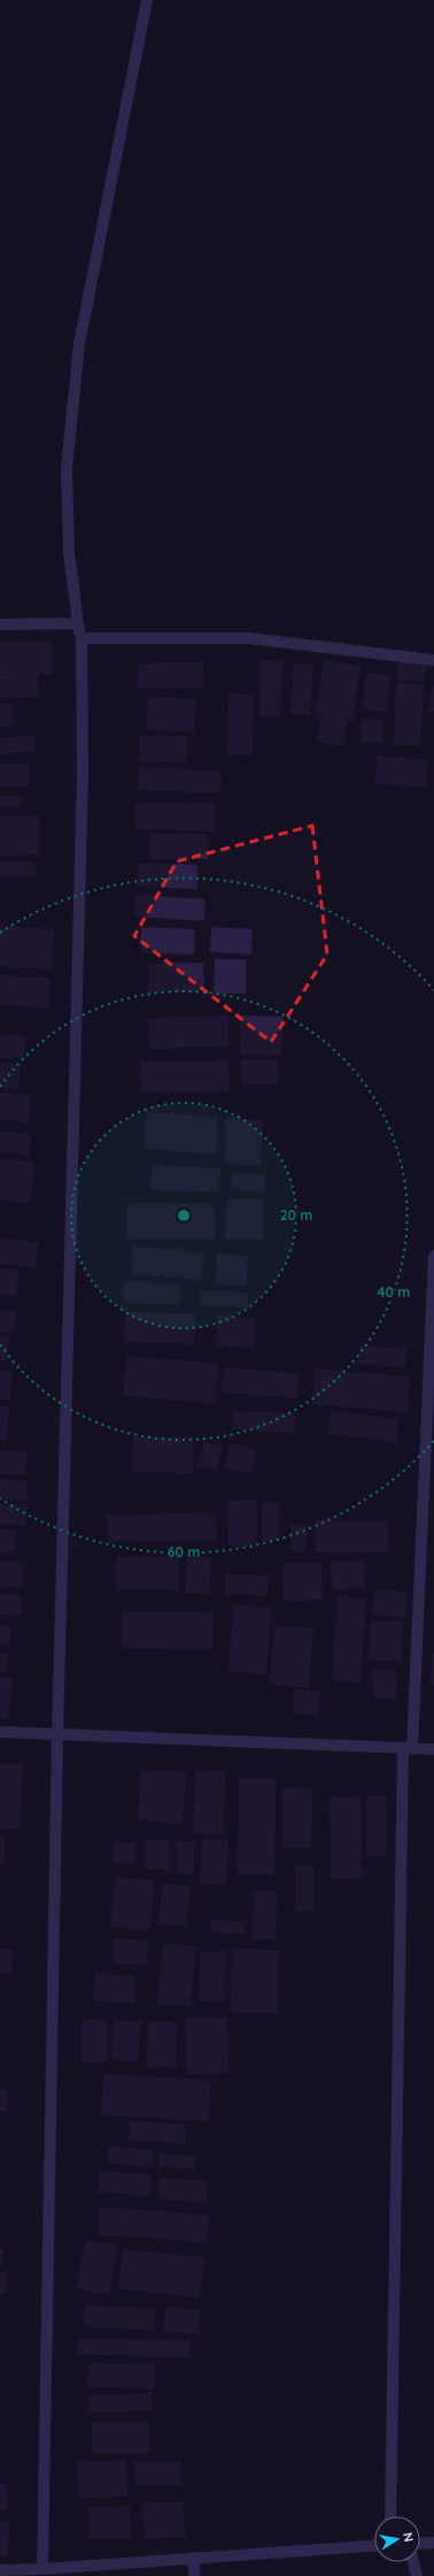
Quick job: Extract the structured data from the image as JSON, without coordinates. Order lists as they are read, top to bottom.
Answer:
{
  "north": "right",
  "rings": ["20 m", "40 m", "60 m"]
}
